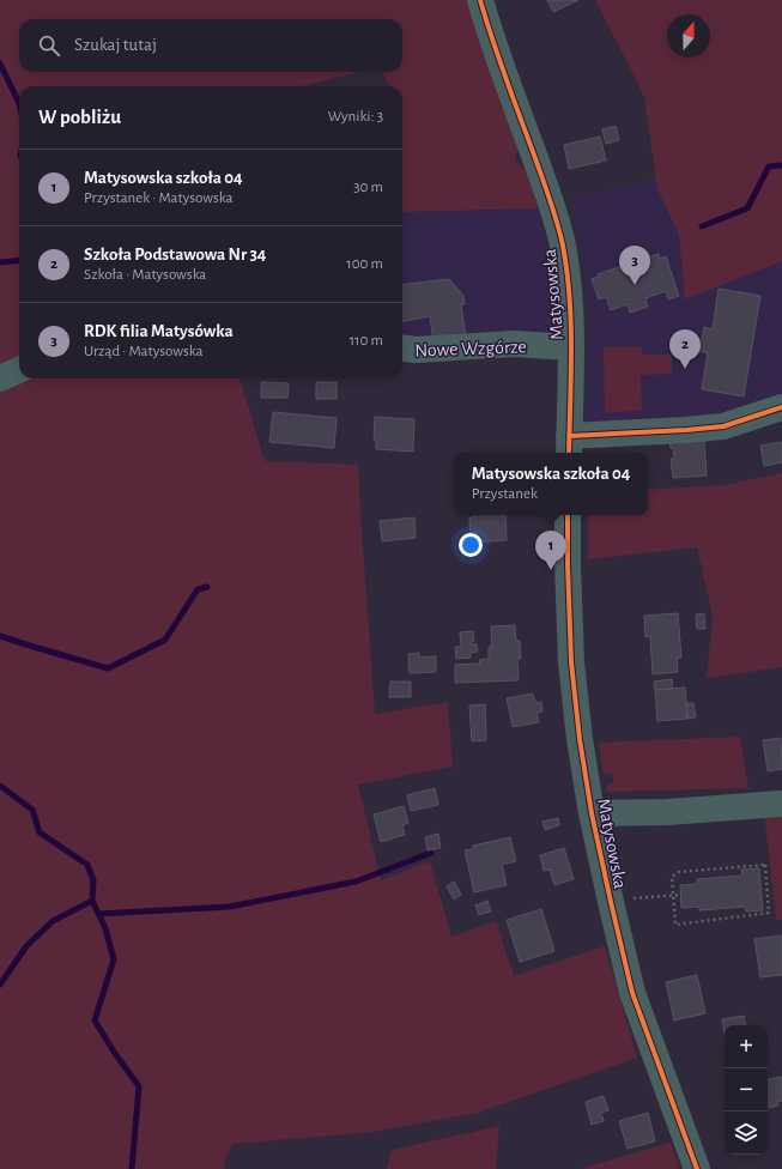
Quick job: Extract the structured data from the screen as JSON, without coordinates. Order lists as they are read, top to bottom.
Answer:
{
  "streets": {
    "street": ["Matysowska", "Nowe Wzgórze"]
  },
  "crossings": [
    ["Matysowska", "Nowe Wzgórze"]
  ],
  "north": "top",
  "page": {
    "search": "Szukaj tutaj",
    "heading": ["W pobliżu", "Wyniki: 3"],
    "list": [
      {
        "mark": "1",
        "name": "Matysowska szkoła 04",
        "note": "Przystanek · Matysowska",
        "value": "30 m"
      },
      {
        "mark": "2",
        "name": "Szkoła Podstawowa Nr 34",
        "note": "Szkoła · Matysowska",
        "value": "100 m"
      },
      {
        "mark": "3",
        "name": "RDK filia Matysówka",
        "note": "Urząd · Matysowska",
        "value": "110 m"
      }
    ],
    "pins": ["3", "2", "1"],
    "popup": ["Matysowska szkoła 04", "Przystanek"],
    "map_buttons": ["+", "−"]
  }
}
